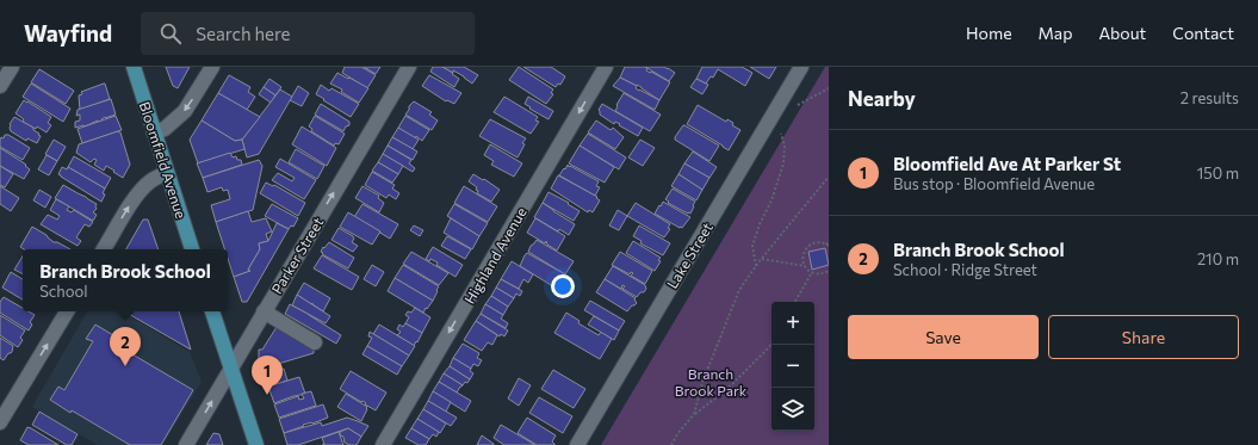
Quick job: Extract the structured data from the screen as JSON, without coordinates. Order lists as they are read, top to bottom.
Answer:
{
  "streets": {
    "main road": ["Bloomfield Avenue"],
    "street": ["Parker Street", "Highland Avenue", "Lake Street"]
  },
  "one_way": ["Parker Street", "Highland Avenue"],
  "parks": ["Branch Brook Park"],
  "page": {
    "header": "Wayfind",
    "search": "Search here",
    "nav": [
      "Home",
      "Map",
      "About",
      "Contact"
    ],
    "heading": ["Nearby", "2 results"],
    "list": [
      {
        "mark": "1",
        "name": "Bloomfield Ave At Parker St",
        "note": "Bus stop · Bloomfield Avenue",
        "value": "150 m"
      },
      {
        "mark": "2",
        "name": "Branch Brook School",
        "note": "School · Ridge Street",
        "value": "210 m"
      }
    ],
    "popup": ["Branch Brook School", "School"],
    "buttons": ["Save", "Share"],
    "map_buttons": ["+", "−"],
    "pins": ["2", "1"]
  }
}
